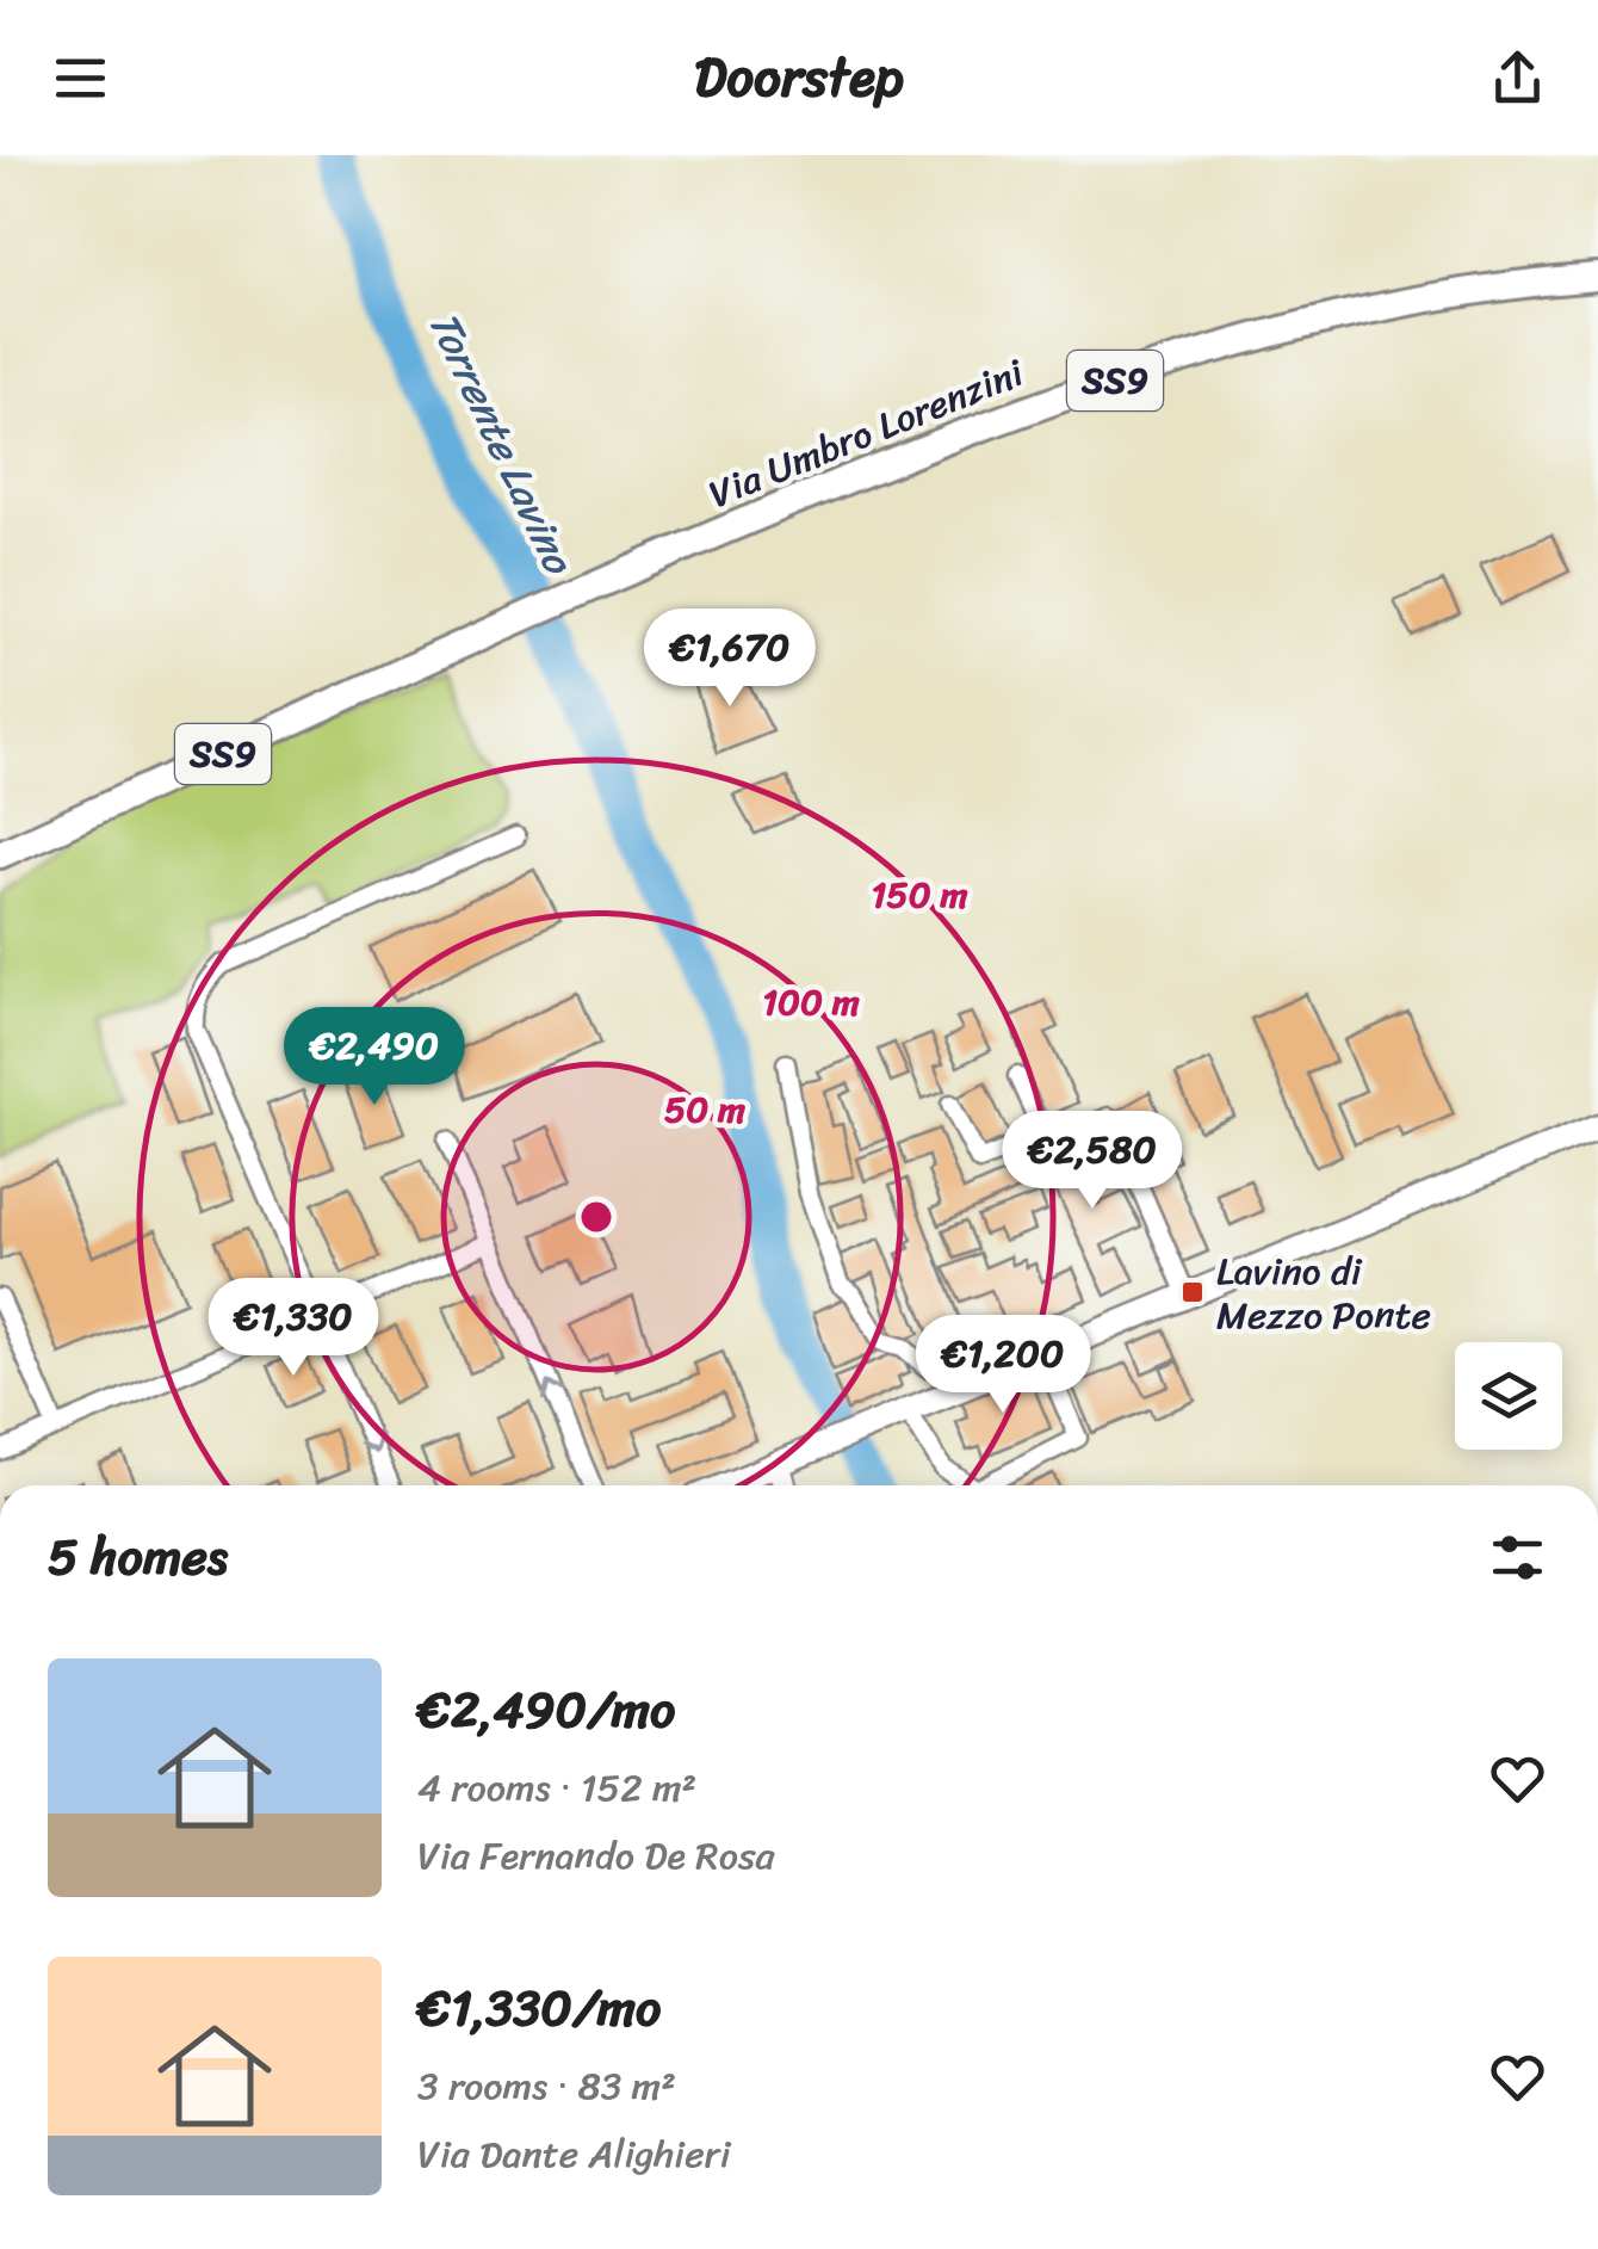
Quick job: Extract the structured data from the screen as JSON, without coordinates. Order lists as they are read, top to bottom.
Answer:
{
  "streets": {
    "main road": ["SS9", "Via Umbro Lorenzini"]
  },
  "water": ["Torrente Lavino"],
  "places": {
    "transit": ["Lavino di Mezzo Ponte"]
  },
  "page": {
    "header": "Doorstep",
    "price": [
      "€1,670",
      "€2,490",
      "€2,580",
      "€1,330",
      "€1,200"
    ],
    "heading": "5 homes",
    "list": [
      {
        "name": "€2,490/mo",
        "note": "4 rooms · 152 m² · Via Fernando De Rosa"
      },
      {
        "name": "€1,330/mo",
        "note": "3 rooms · 83 m² · Via Dante Alighieri"
      }
    ]
  },
  "rings": ["150 m", "100 m", "50 m"]
}
